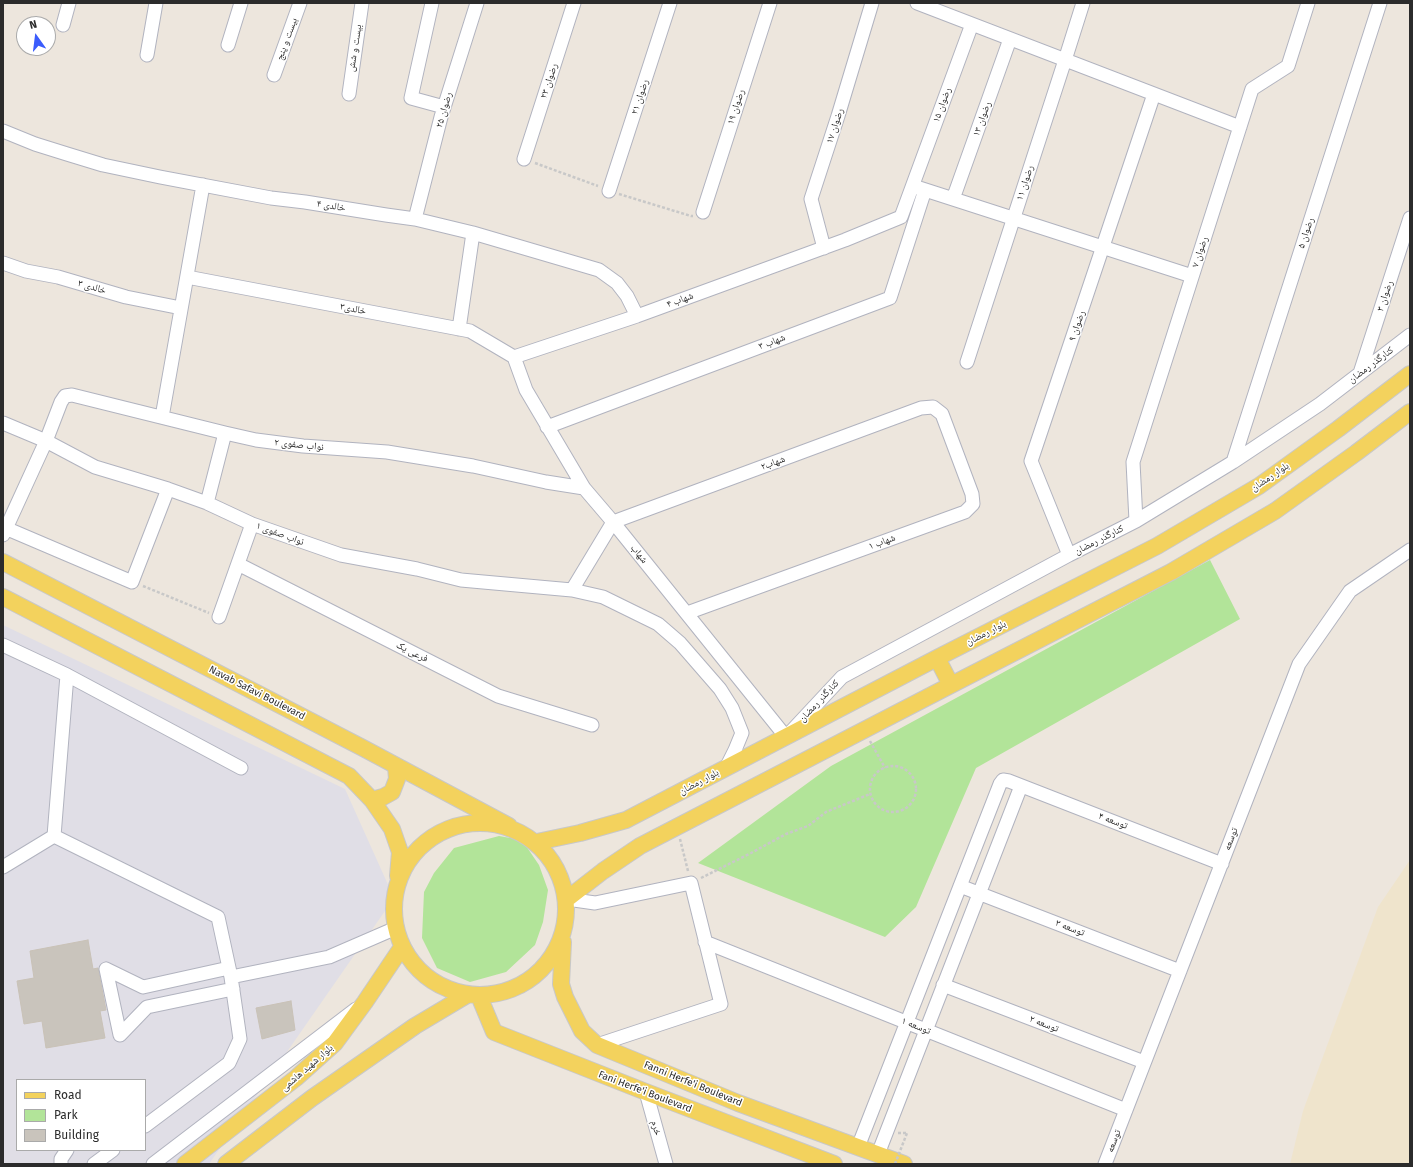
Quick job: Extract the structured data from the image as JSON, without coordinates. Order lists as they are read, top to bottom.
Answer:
{
  "streets": {
    "main road": [
      "بلوار رمضان",
      "Navab Safavi Boulevard",
      "بلوار شهید هاشمی",
      "Fanni Herfe'i Boulevard",
      "Fani Herfe'i Boulevard"
    ],
    "street": [
      "بیست و پنج",
      "بیست و شش",
      "رضوان ۲۳",
      "رضوان ۲۱",
      "رضوان ۱۵",
      "رضوان ۱۹",
      "رضوان ۲۵",
      "رضوان ۱۳",
      "رضوان ۱۷",
      "رضوان ۱۱",
      "خالدی ۴",
      "رضوان ۵",
      "رضوان ۷",
      "خالدی ۳",
      "رضوان ۳",
      "شهاب ۴",
      "خالدی۳",
      "رضوان ۹",
      "شهاب ۳",
      "کنارگذر رمضان",
      "نواب صفوی ۲",
      "شهاب۲",
      "نواب صفوی ۱",
      "شهاب ۱",
      "شهاب",
      "فرعی یک",
      "توسعه ۴",
      "توسعه",
      "توسعه ۳",
      "توسعه ۲",
      "توسعه ۱",
      "خرم"
    ]
  },
  "crossings": [
    ["رضوان ۱۵", "شهاب ۴"],
    ["رضوان ۱۵", "شهاب ۳"],
    ["رضوان ۲۵", "خالدی ۴"],
    ["رضوان ۱۷", "شهاب ۴"],
    ["خالدی ۴", "شهاب ۴"],
    ["رضوان ۵", "کنارگذر رمضان"],
    ["رضوان ۷", "کنارگذر رمضان"],
    ["رضوان ۳", "کنارگذر رمضان"],
    ["شهاب ۴", "خالدی۳"],
    ["شهاب ۴", "شهاب ۳"],
    ["شهاب ۴", "شهاب"],
    ["خالدی۳", "شهاب"],
    ["رضوان ۹", "کنارگذر رمضان"],
    ["شهاب ۳", "شهاب"],
    ["کنارگذر رمضان", "بلوار رمضان"],
    ["کنارگذر رمضان", "شهاب"],
    ["نواب صفوی ۲", "نواب صفوی ۱"],
    ["نواب صفوی ۲", "شهاب"],
    ["شهاب۲", "شهاب ۱"],
    ["شهاب۲", "شهاب"],
    ["بلوار رمضان", "نواب صفوی ۱"],
    ["بلوار رمضان", "شهاب"],
    ["بلوار رمضان", "Navab Safavi Boulevard"],
    ["شهاب ۱", "شهاب"],
    ["توسعه ۴", "توسعه"],
    ["توسعه ۴", "توسعه ۳"],
    ["توسعه", "توسعه ۳"],
    ["توسعه", "توسعه ۲"],
    ["توسعه", "توسعه ۱"],
    ["Fani Herfe'i Boulevard", "خرم"]
  ],
  "legend": ["Road", "Park", "Building"],
  "north": "top"
}
